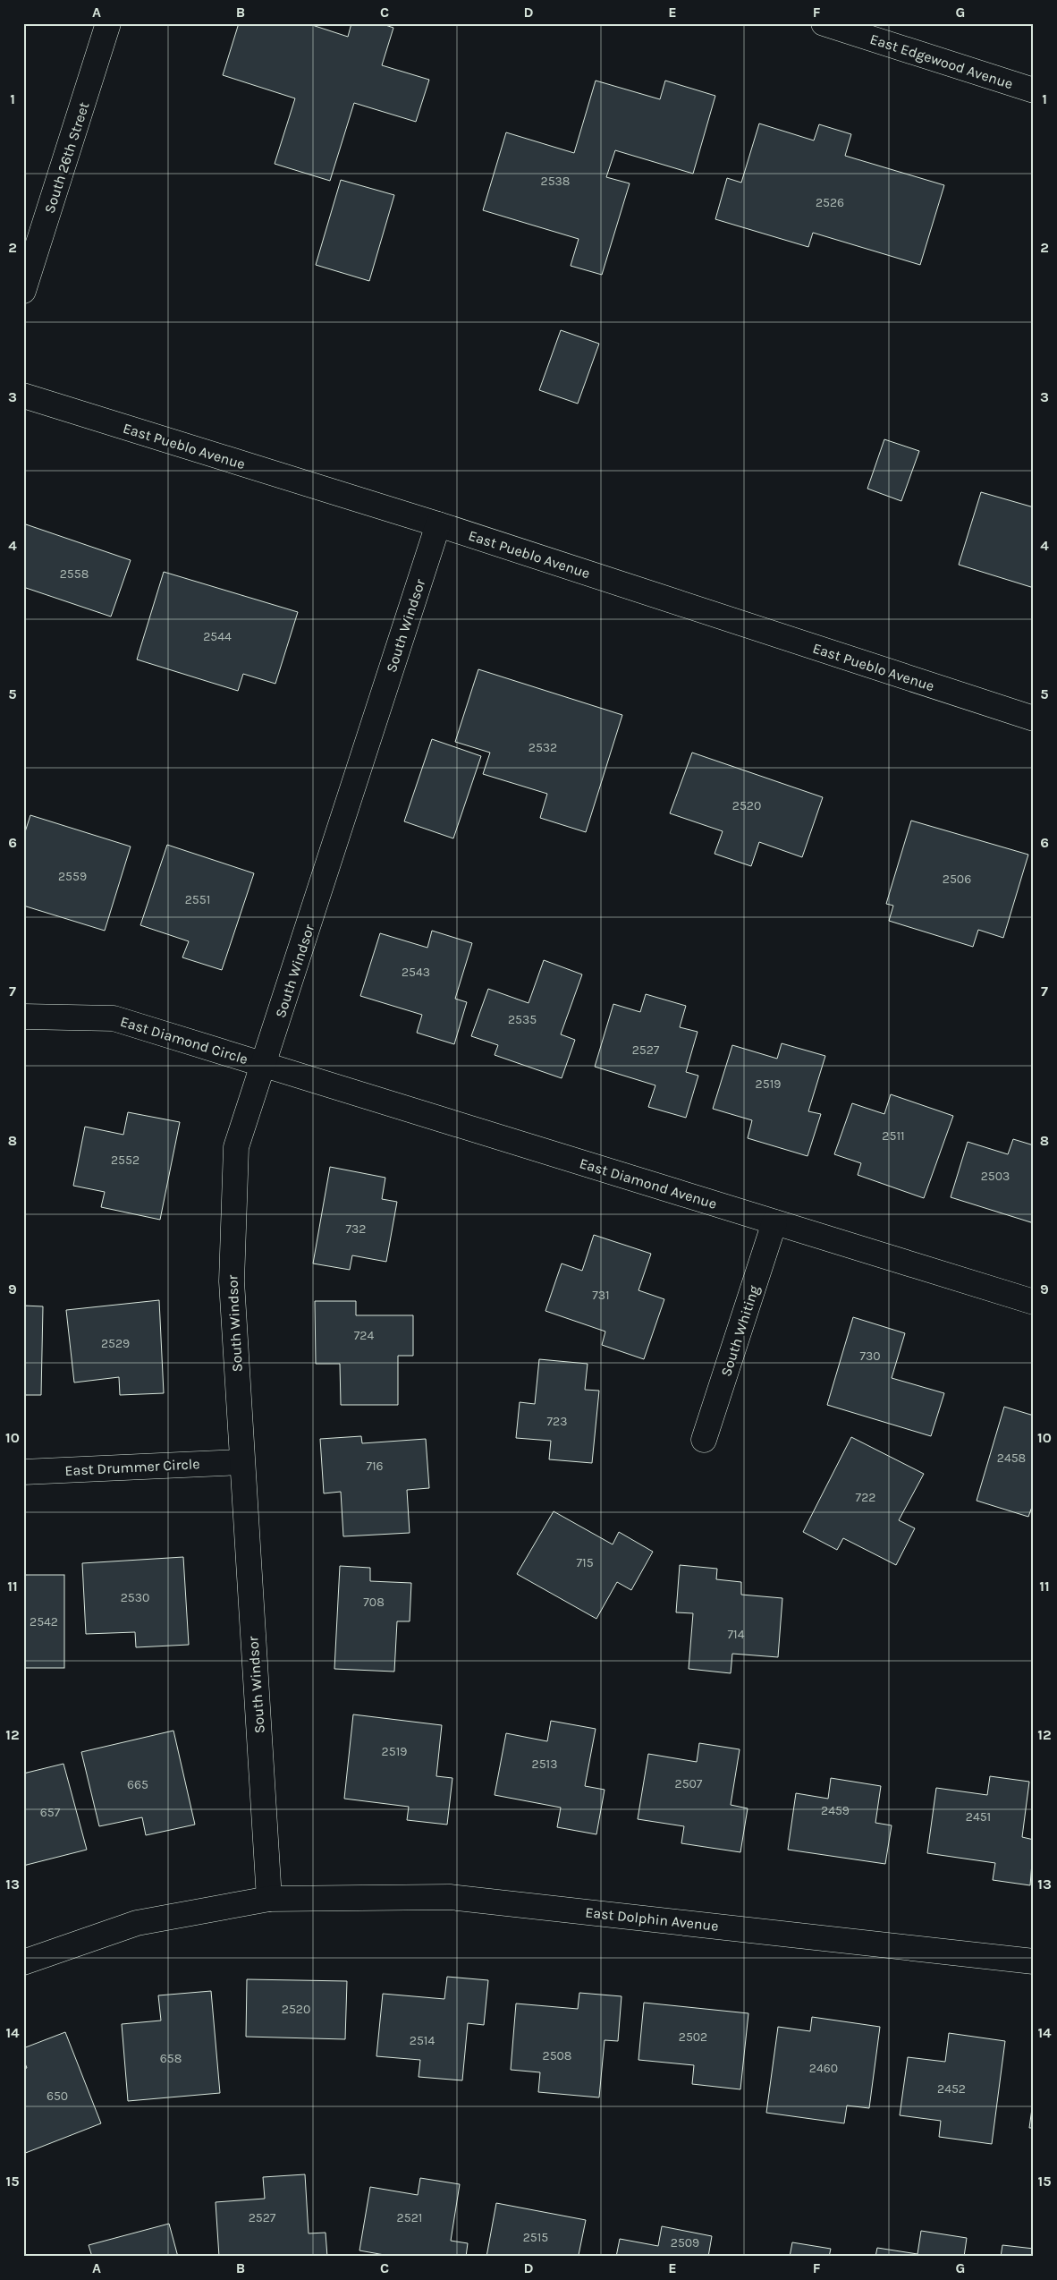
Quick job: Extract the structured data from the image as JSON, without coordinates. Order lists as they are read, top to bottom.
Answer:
{
  "streets": {
    "street": [
      "East Edgewood Avenue",
      "South 26th Street",
      "East Pueblo Avenue",
      "South Windsor",
      "East Diamond Circle",
      "East Diamond Avenue",
      "South Whiting",
      "East Drummer Circle",
      "East Dolphin Avenue"
    ]
  },
  "crossings": [
    ["East Pueblo Avenue", "South Windsor"],
    ["South Windsor", "East Diamond Circle"],
    ["South Windsor", "East Diamond Avenue"],
    ["South Windsor", "East Drummer Circle"],
    ["South Windsor", "East Dolphin Avenue"],
    ["East Diamond Circle", "East Diamond Avenue"],
    ["East Diamond Avenue", "South Whiting"]
  ],
  "house_numbers": [
    "2538",
    "2526",
    "2558",
    "2544",
    "2532",
    "2520",
    "2559",
    "2506",
    "2551",
    "2543",
    "2535",
    "2527",
    "2519",
    "2511",
    "2552",
    "2503",
    "732",
    "731",
    "724",
    "2529",
    "730",
    "723",
    "2458",
    "716",
    "722",
    "715",
    "2530",
    "708",
    "2542",
    "714",
    "2519",
    "2513",
    "2507",
    "665",
    "2459",
    "657",
    "2451",
    "2520",
    "2502",
    "2514",
    "2508",
    "658",
    "2460",
    "2452",
    "650",
    "2527",
    "2521",
    "2515",
    "2509"
  ],
  "grid": {
    "columns": [
      "A",
      "B",
      "C",
      "D",
      "E",
      "F",
      "G"
    ],
    "rows": [
      "1",
      "2",
      "3",
      "4",
      "5",
      "6",
      "7",
      "8",
      "9",
      "10",
      "11",
      "12",
      "13",
      "14",
      "15"
    ]
  }
}
